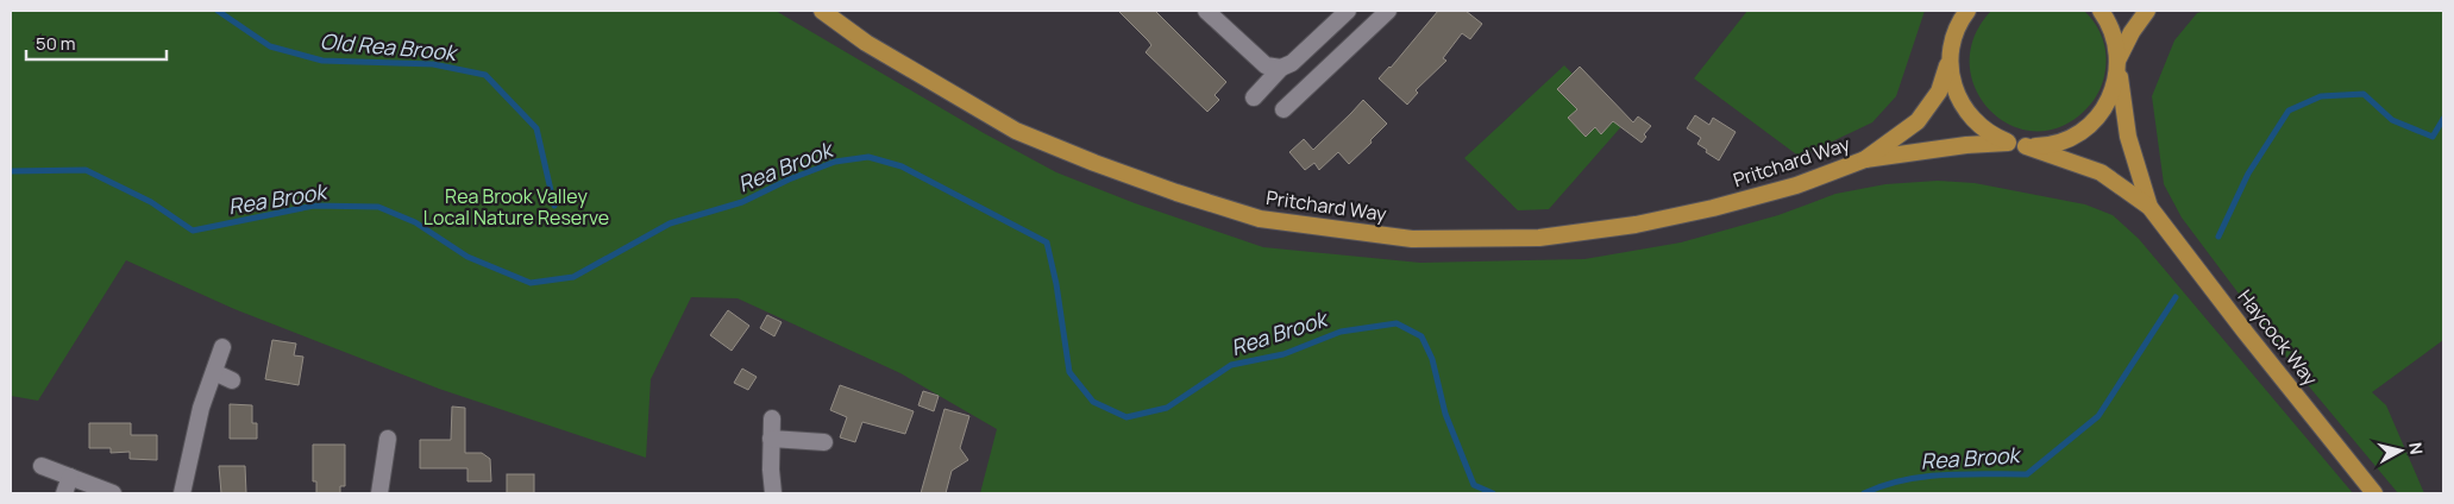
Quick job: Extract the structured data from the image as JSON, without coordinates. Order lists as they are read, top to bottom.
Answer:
{
  "streets": {
    "main road": ["Pritchard Way", "Haycock Way"]
  },
  "water": ["Old Rea Brook", "Rea Brook"],
  "parks": ["Rea Brook Valley Local Nature Reserve"],
  "scale_bar": "50 m",
  "north": "right"
}
